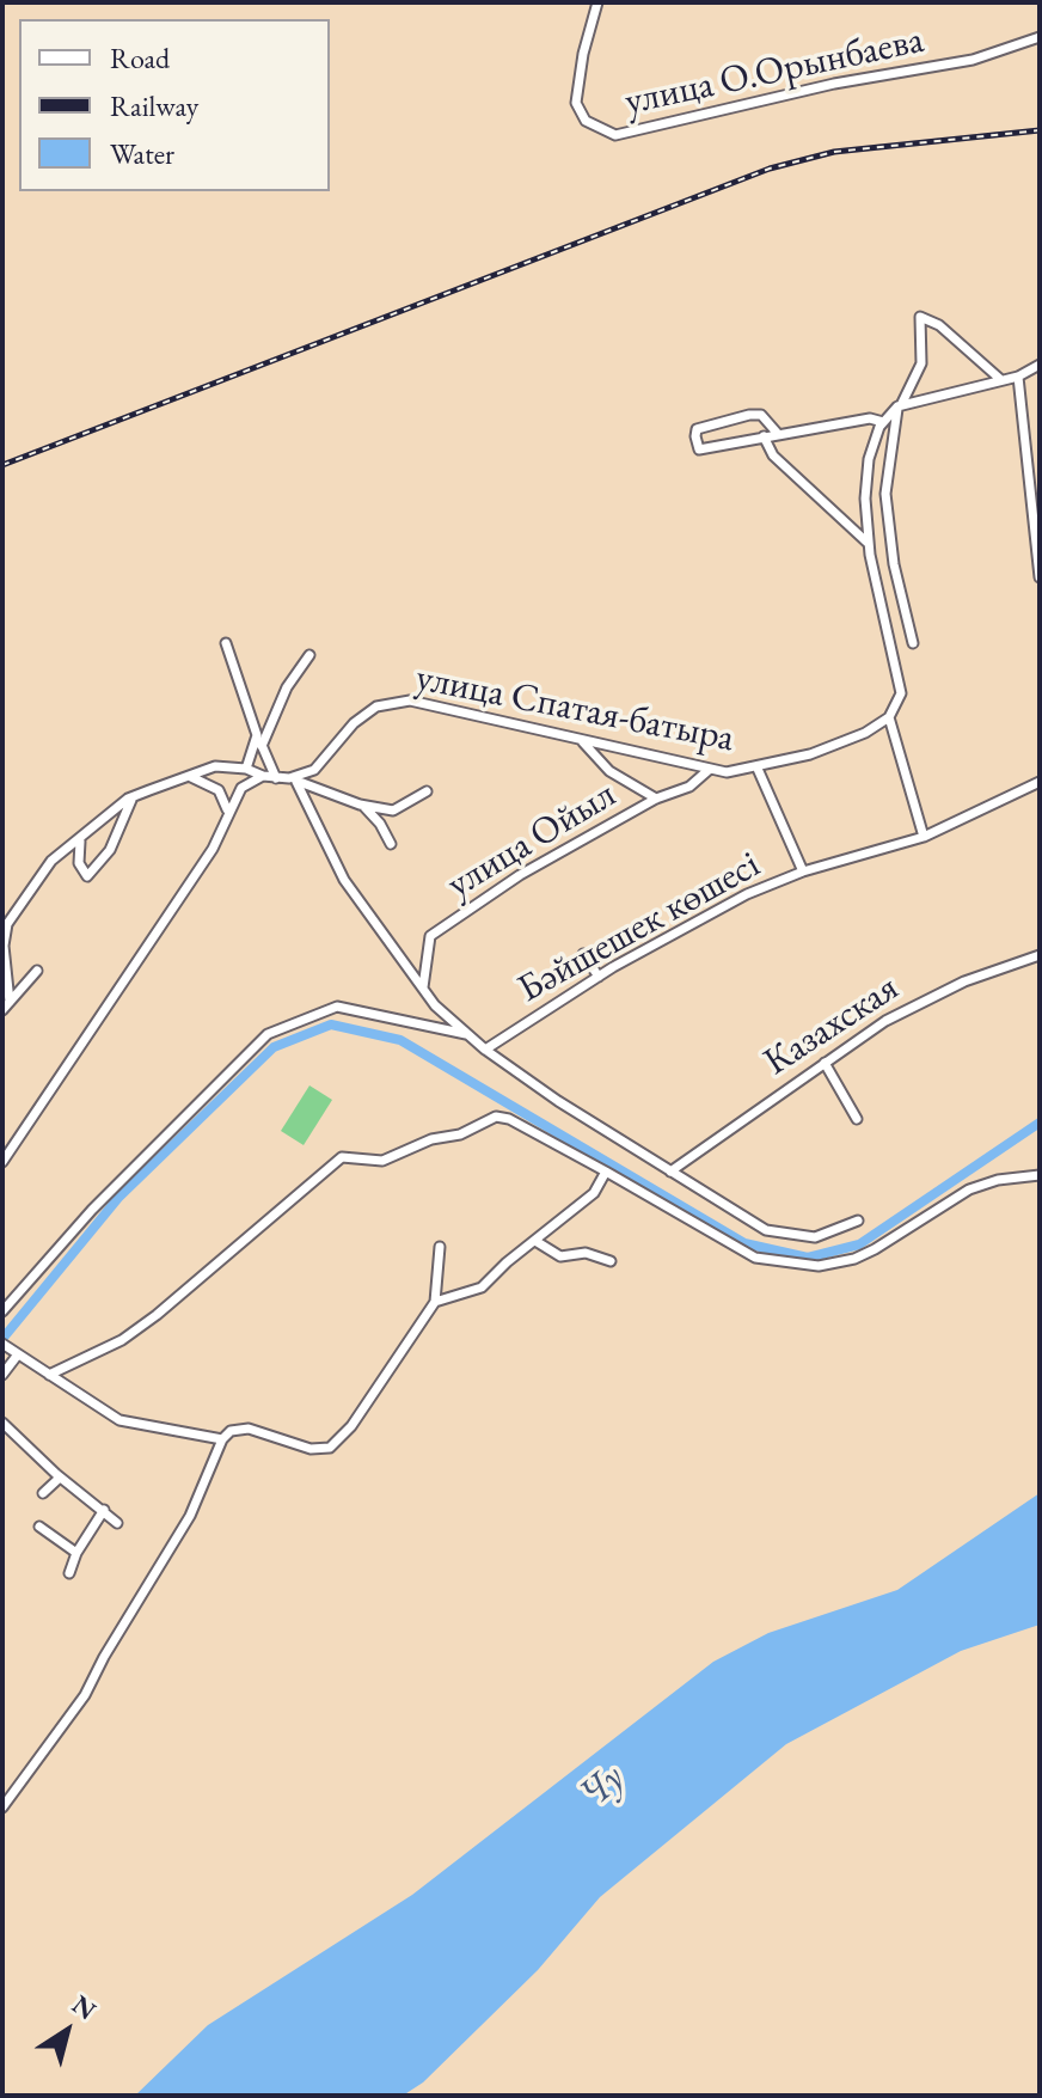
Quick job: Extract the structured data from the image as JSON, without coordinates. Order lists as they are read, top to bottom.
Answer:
{
  "streets": {
    "street": [
      "улица О.Орынбаева",
      "улица Спатая-батыра",
      "улица Ойыл",
      "Бәйшешек көшесі",
      "Казахская"
    ]
  },
  "crossings": [
    ["улица Спатая-батыра", "улица Ойыл"]
  ],
  "water": ["Чу"],
  "legend": ["Road", "Railway", "Water"],
  "north": "top right"
}
